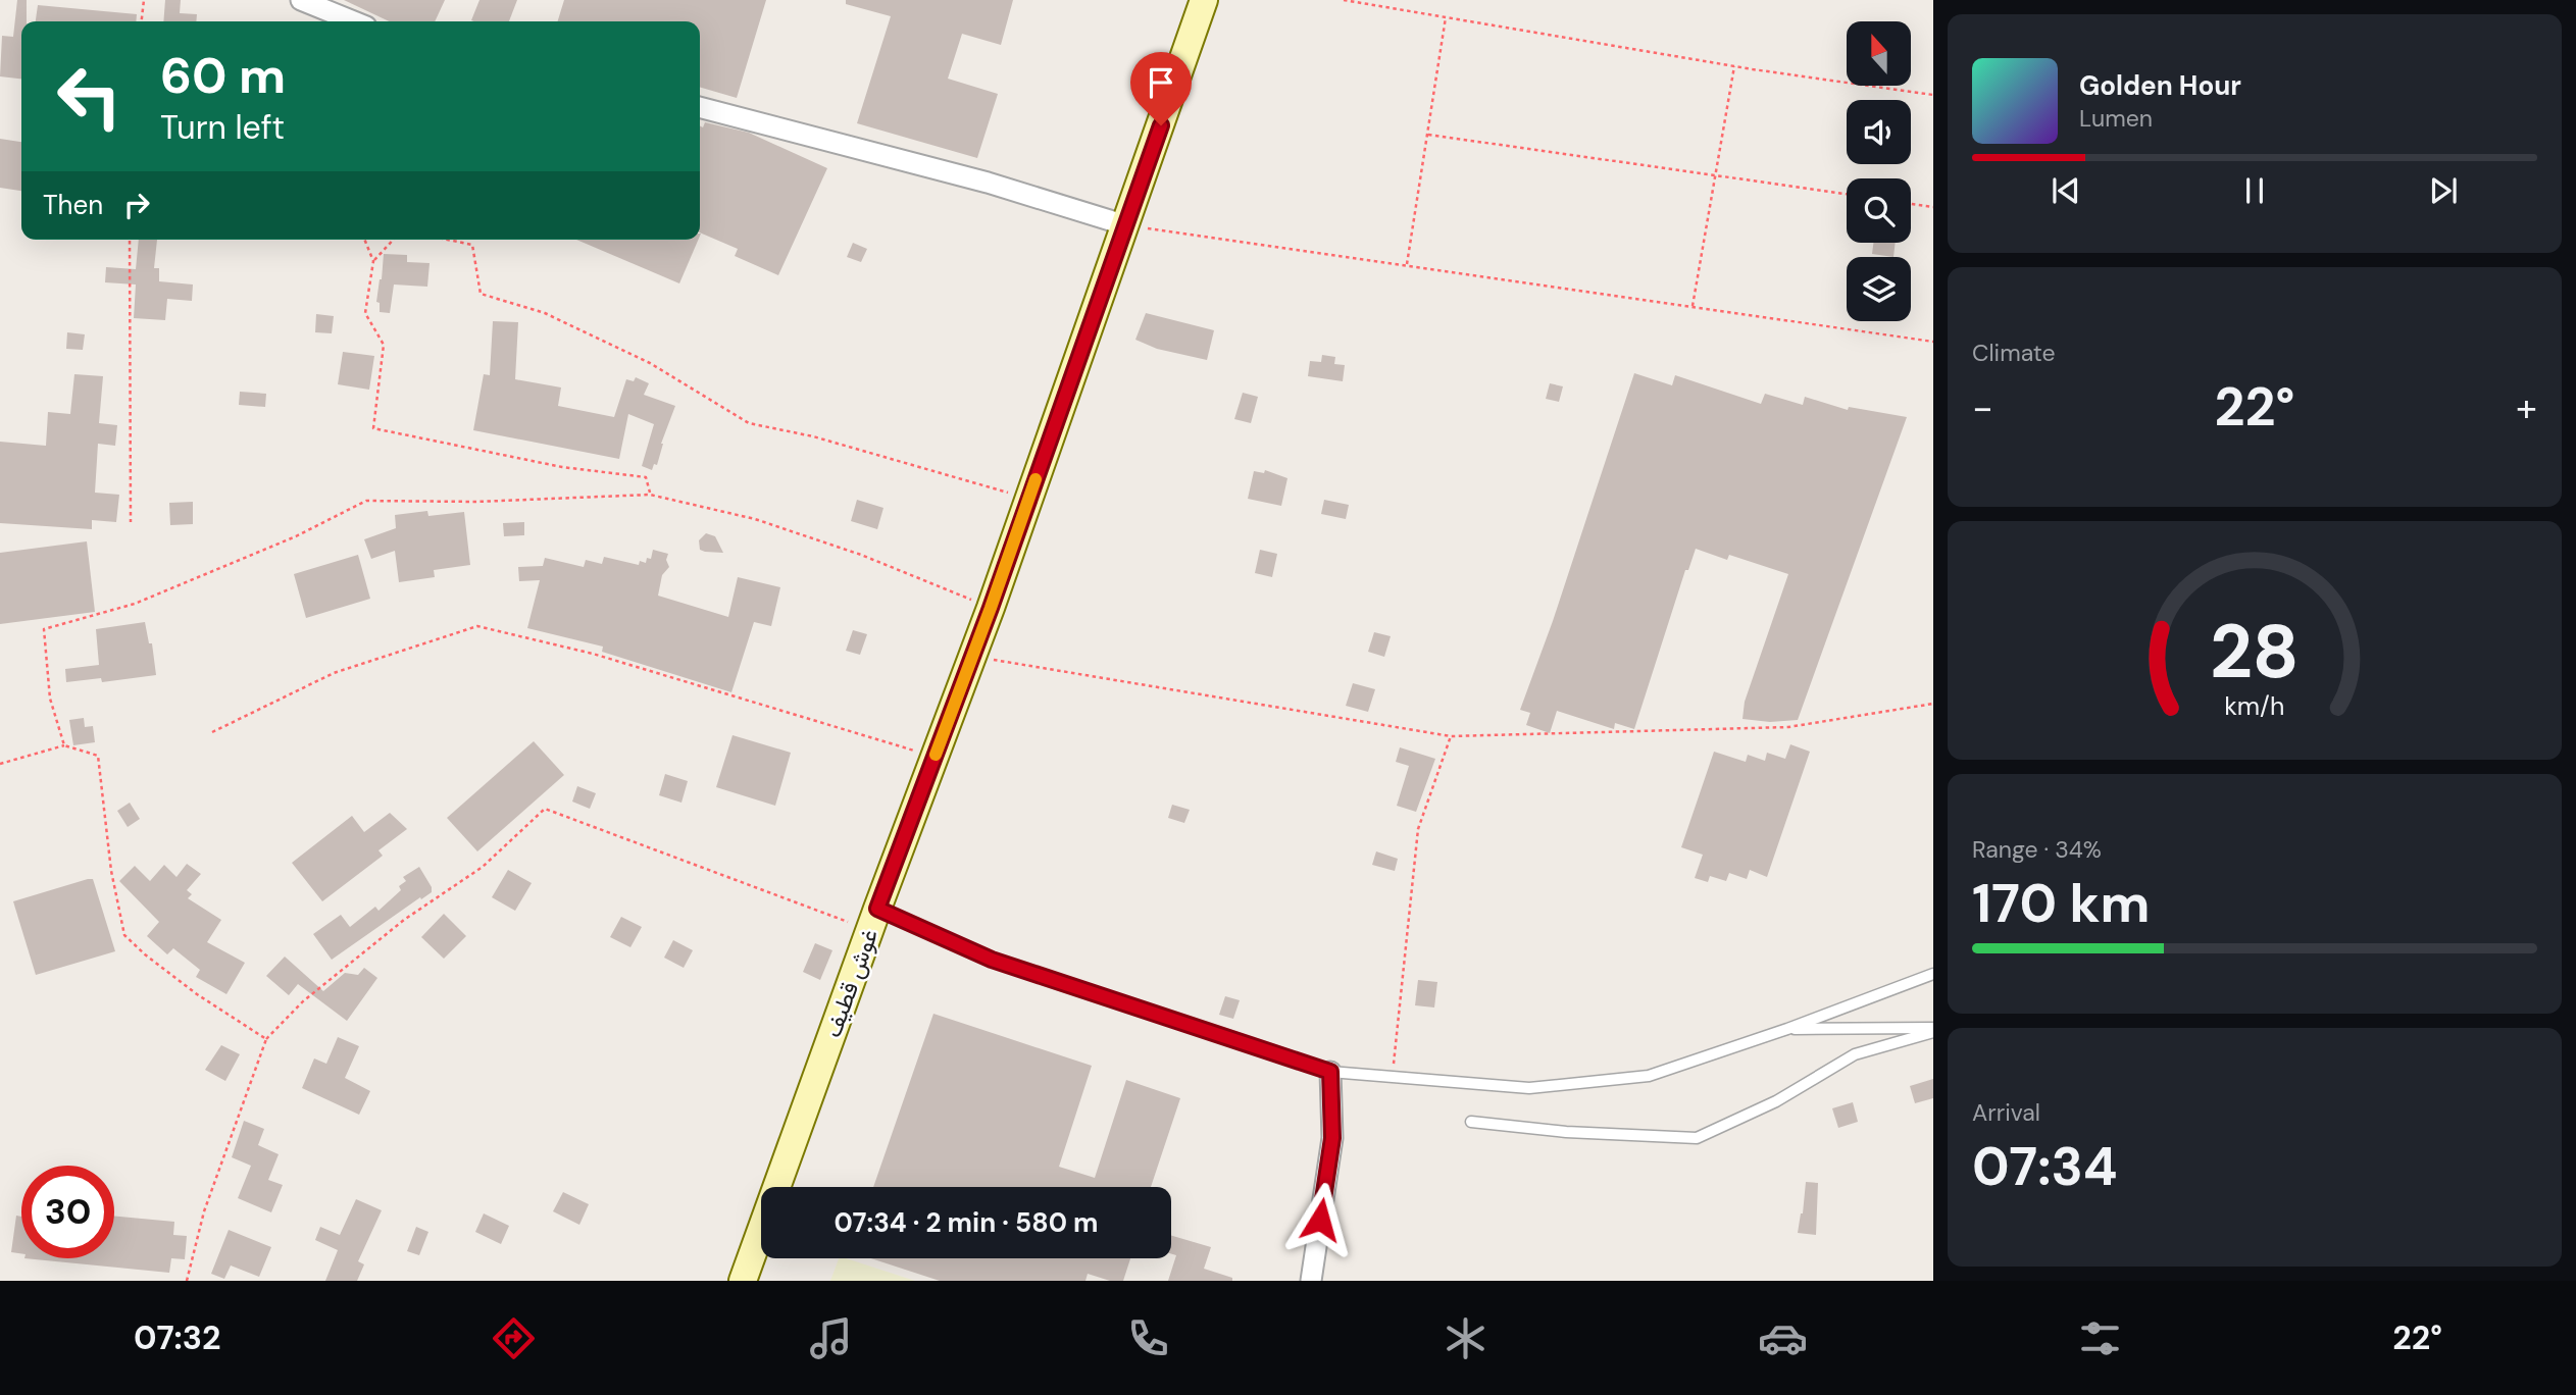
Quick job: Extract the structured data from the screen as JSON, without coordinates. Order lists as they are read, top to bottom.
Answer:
{
  "streets": {
    "main road": ["غوش قطيف"]
  },
  "north": "top",
  "page": {
    "turn": ["60 m", "Turn left"],
    "song": ["Golden Hour", "Lumen"],
    "then": "Then",
    "tile": [
      "Climate",
      ["Range · 34%", "170 km"],
      ["Arrival", "07:34"]
    ],
    "heat": ["−", "22°", "+"],
    "limit": "30",
    "trip": "07:34 · 2 min · 580 m",
    "tabs": ["07:32", "22°"],
    "gauge": ["28", "km/h"]
  }
}
